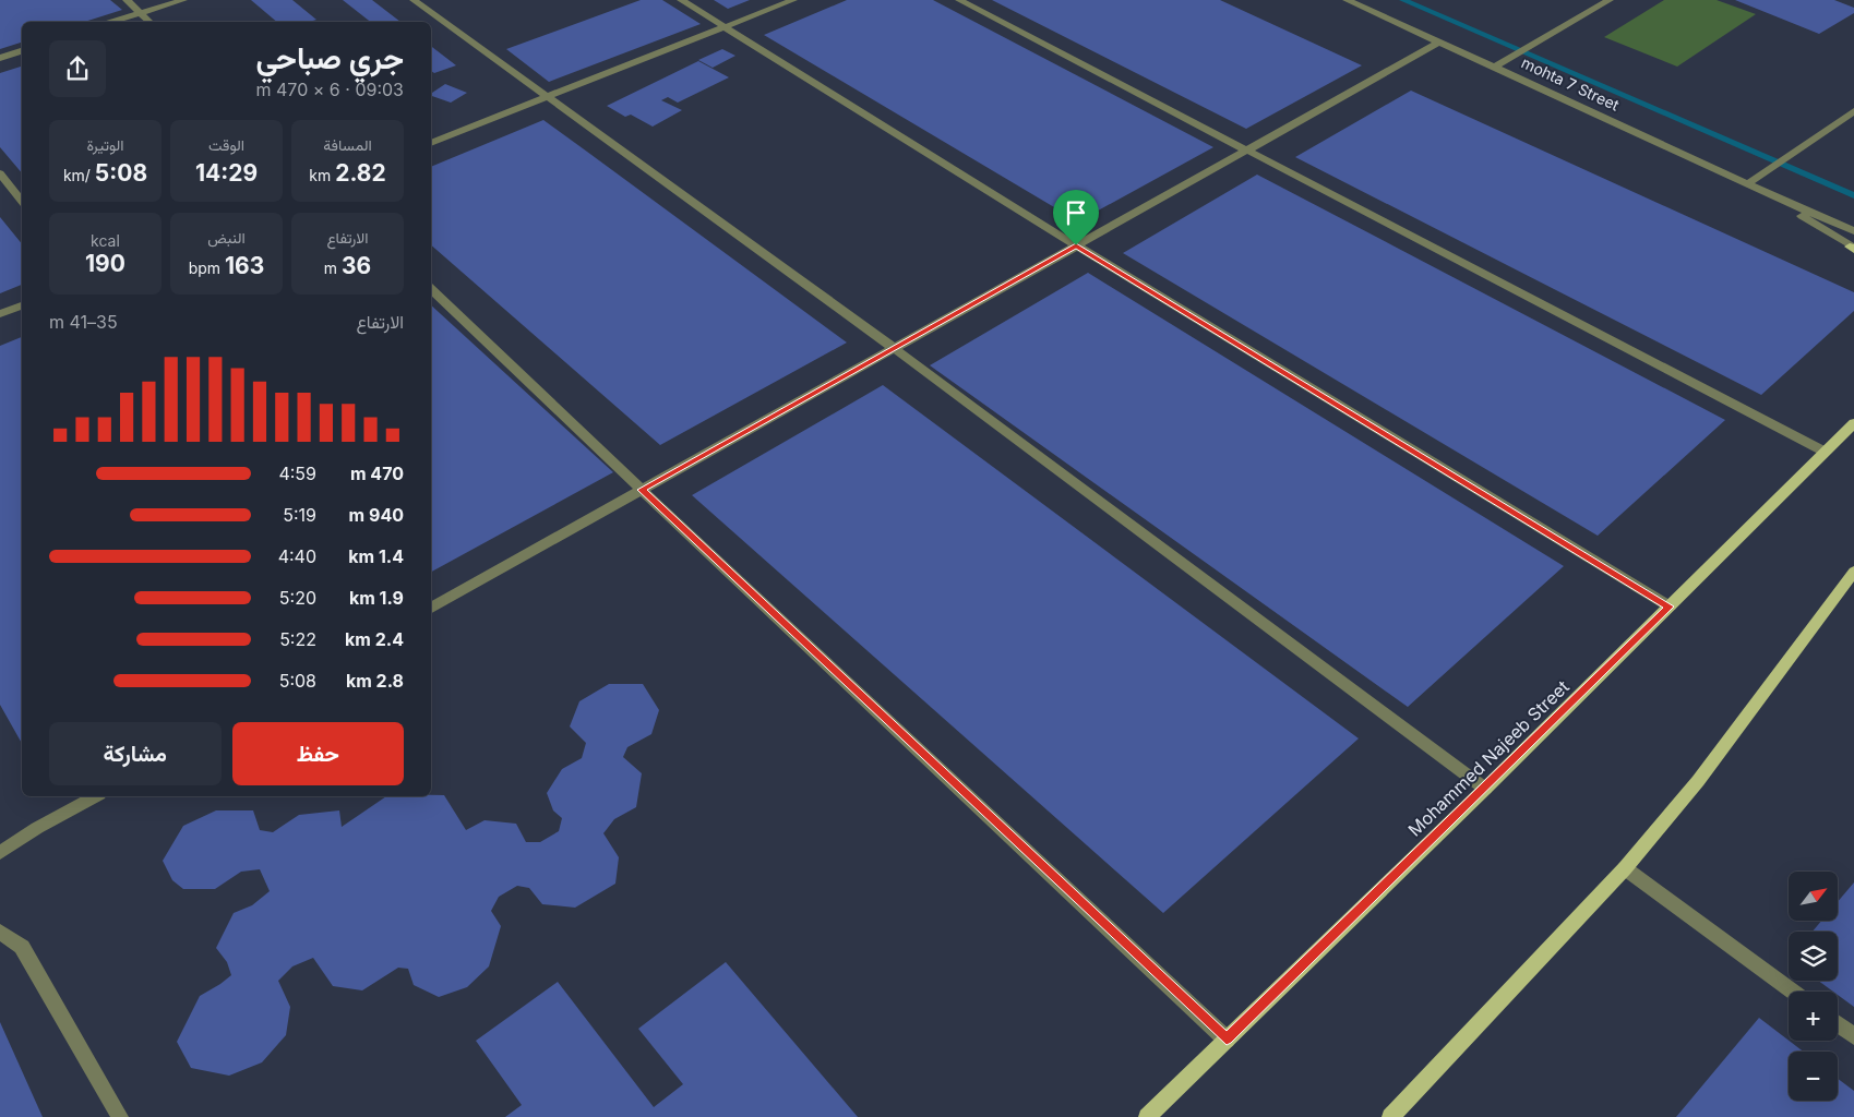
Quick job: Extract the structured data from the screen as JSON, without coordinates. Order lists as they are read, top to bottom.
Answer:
{
  "streets": {
    "main road": ["Mohammed Najeeb Street"],
    "street": ["mohta 7 Street"]
  },
  "north": "top right",
  "page": {
    "heading": ["جري صباحي", "09:03 · 6 × 470 m"],
    "stats": [
      ["المسافة", "2.82 km"],
      ["الوقت", "14:29"],
      ["الوتيرة", "5:08 /km"],
      ["الارتفاع", "36 m"],
      ["النبض", "163 bpm"],
      ["kcal", "190"]
    ],
    "chart": ["الارتفاع", "35–41 m"],
    "list": [
      {
        "name": "470 m",
        "note": "4:59"
      },
      {
        "name": "940 m",
        "note": "5:19"
      },
      {
        "name": "1.4 km",
        "note": "4:40"
      },
      {
        "name": "1.9 km",
        "note": "5:20"
      },
      {
        "name": "2.4 km",
        "note": "5:22"
      },
      {
        "name": "2.8 km",
        "note": "5:08"
      }
    ],
    "buttons": ["حفظ", "مشاركة"],
    "map_buttons": ["+", "−"]
  }
}
